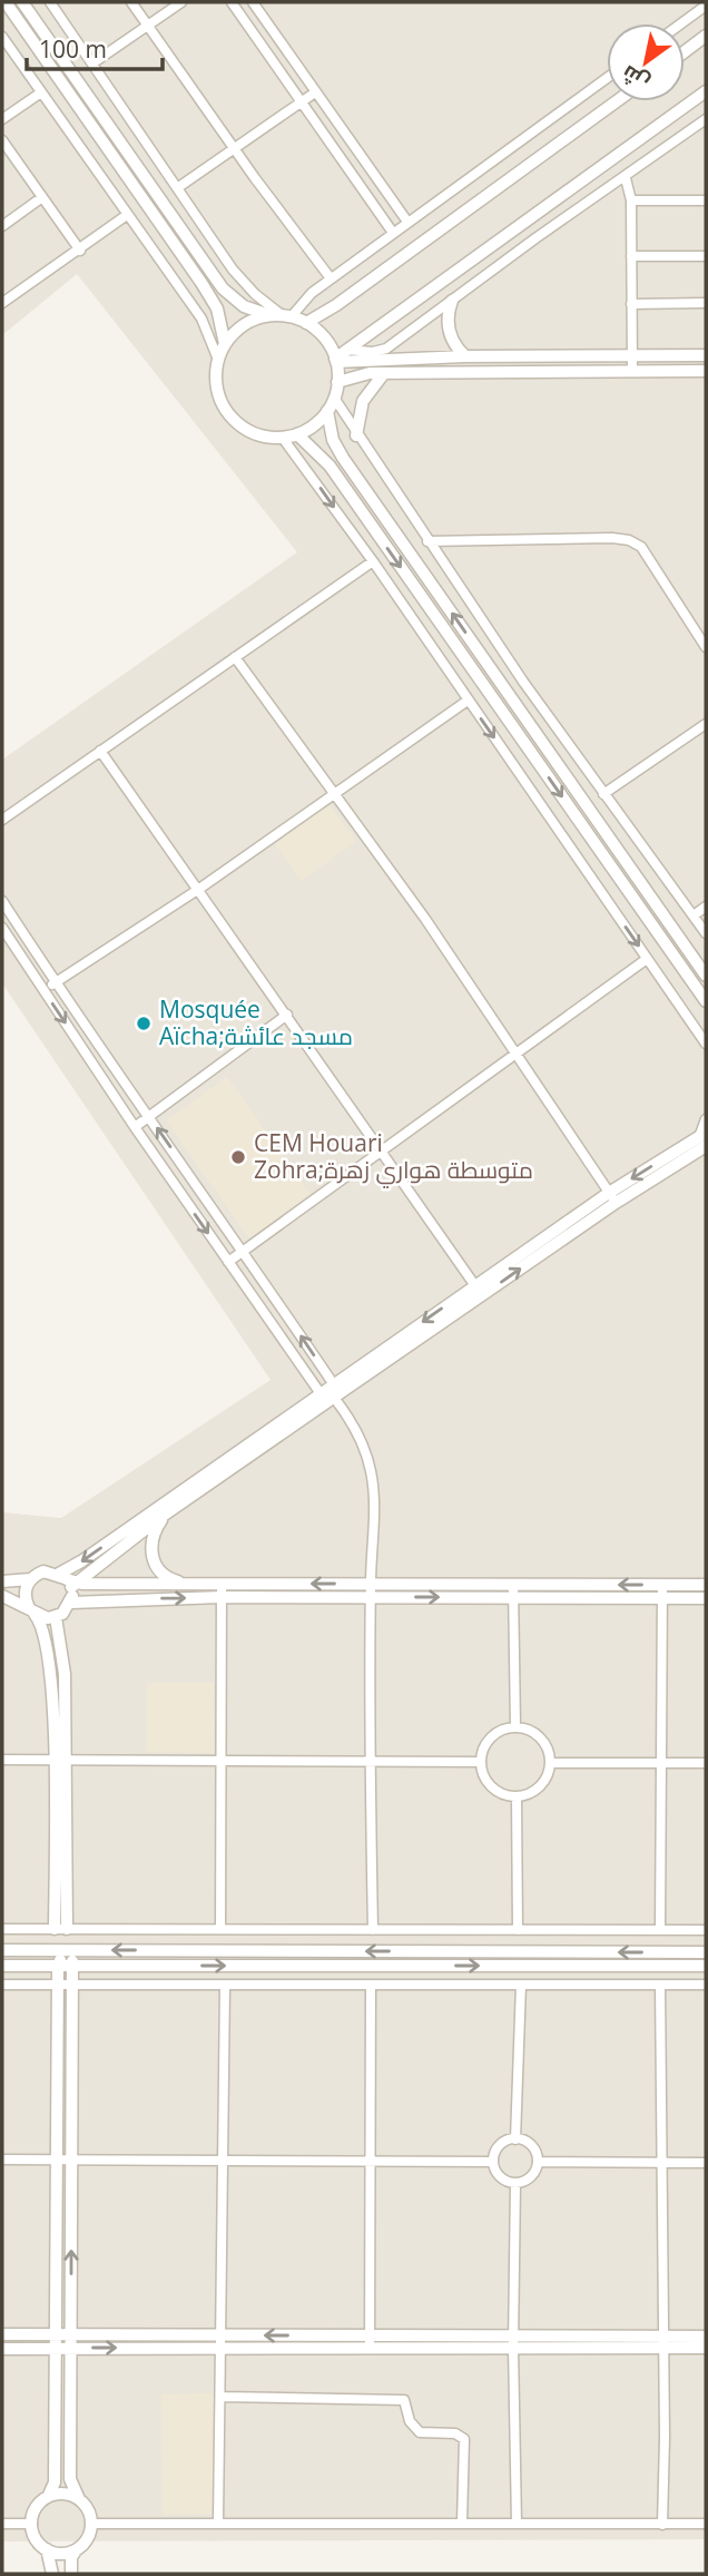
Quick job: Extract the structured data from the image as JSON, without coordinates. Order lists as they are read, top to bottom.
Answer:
{
  "places": ["Mosquée Aïcha;مسجد عائشة", "CEM Houari Zohra;متوسطة هواري زهرة"],
  "scale_bar": "100 m",
  "north": "bottom left"
}
